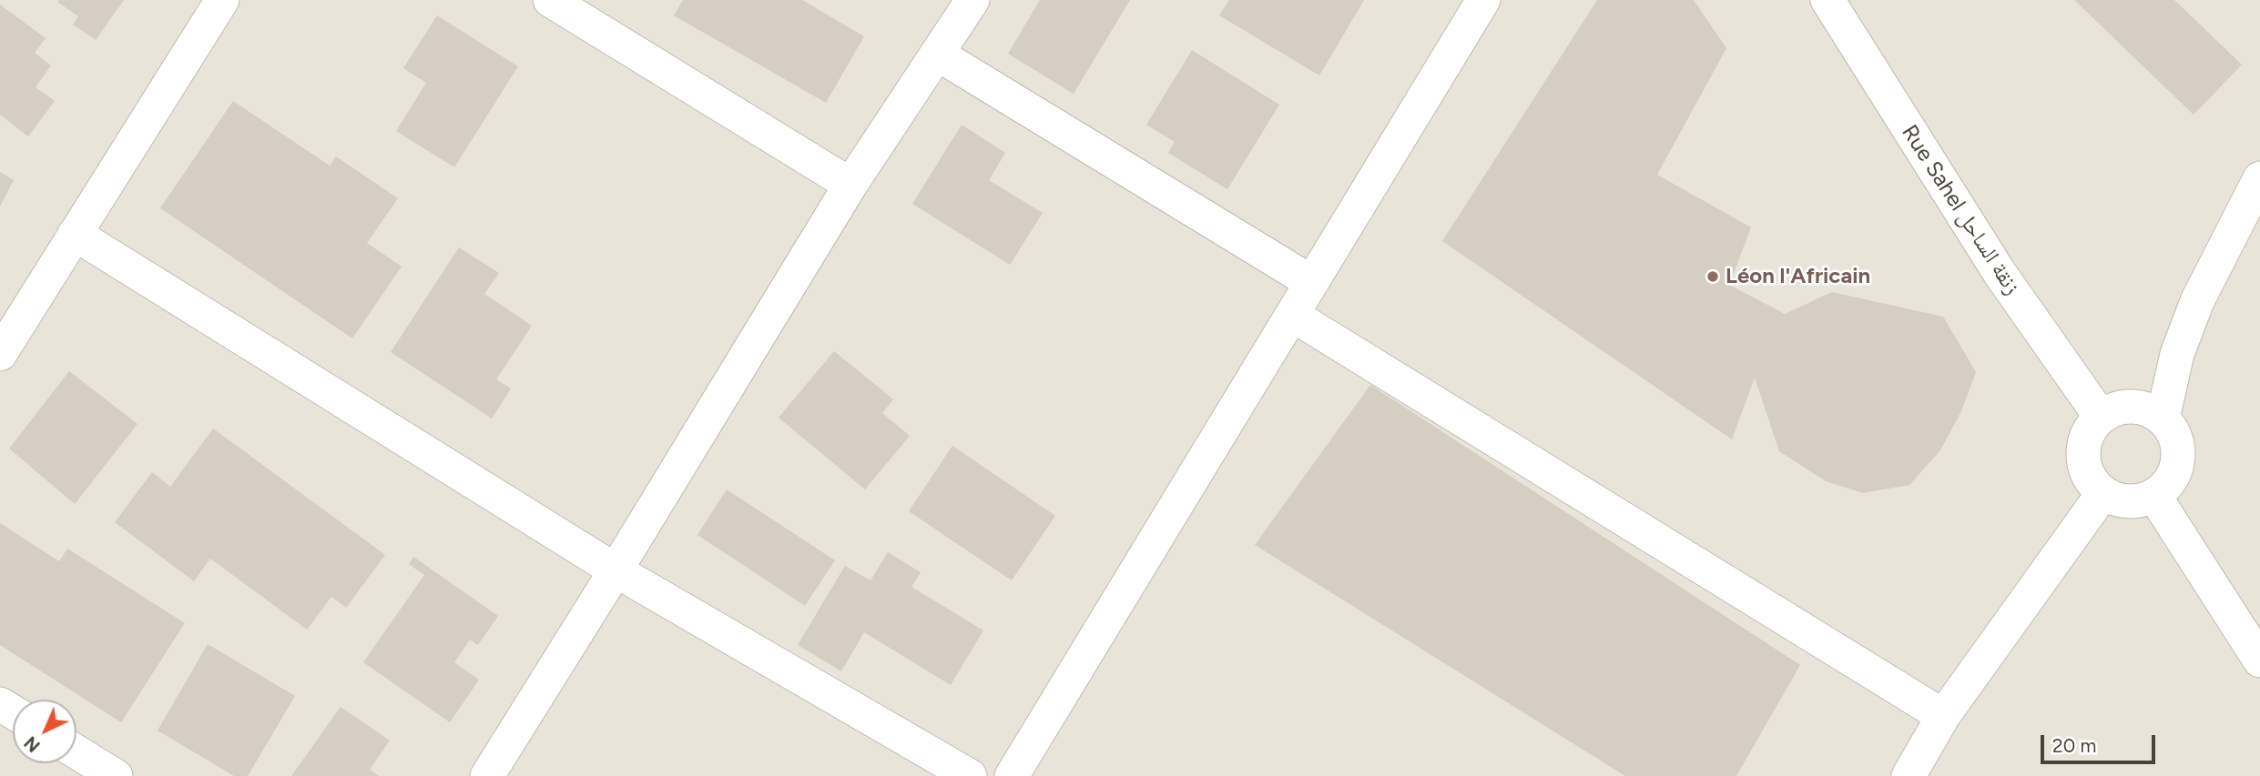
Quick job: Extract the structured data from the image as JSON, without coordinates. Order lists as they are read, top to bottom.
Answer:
{
  "streets": {
    "street": ["Rue Sahel زنقة الساحل"]
  },
  "places": ["Léon l'Africain"],
  "scale_bar": "20 m",
  "north": "bottom left"
}
